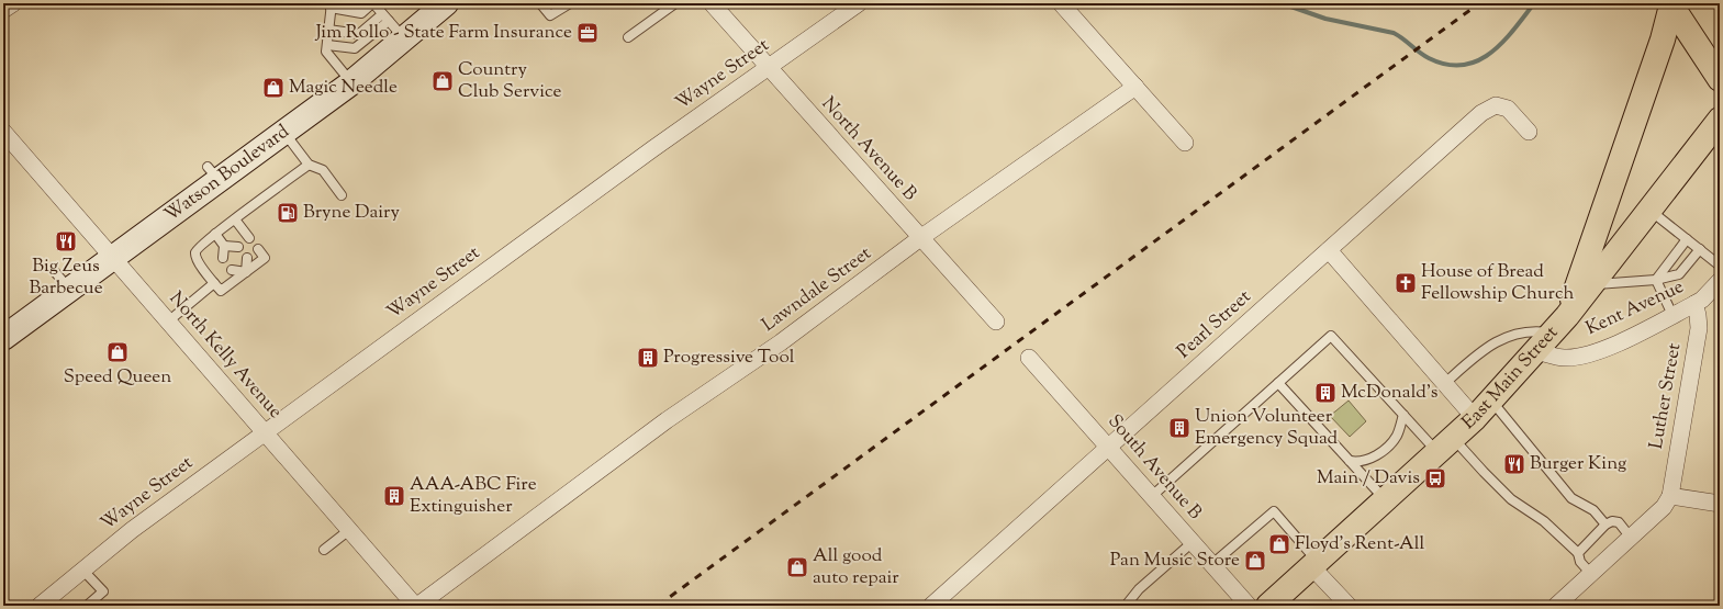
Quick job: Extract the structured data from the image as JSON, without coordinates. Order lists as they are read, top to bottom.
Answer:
{
  "streets": {
    "main road": ["East Main Street"],
    "street": [
      "Wayne Street",
      "North Avenue B",
      "Watson Boulevard",
      "Lawndale Street",
      "Kent Avenue",
      "Pearl Street",
      "North Kelly Avenue",
      "Luther Street",
      "South Avenue B"
    ]
  },
  "crossings": [
    ["Wayne Street", "North Avenue B"],
    ["Wayne Street", "North Kelly Avenue"],
    ["North Avenue B", "Lawndale Street"],
    ["Watson Boulevard", "North Kelly Avenue"],
    ["Lawndale Street", "North Kelly Avenue"],
    ["Kent Avenue", "East Main Street"],
    ["Kent Avenue", "Luther Street"],
    ["Pearl Street", "South Avenue B"]
  ],
  "places": {
    "office": ["Jim Rollo - State Farm Insurance"],
    "shop": [
      "Country Club Service",
      "Magic Needle",
      "Speed Queen",
      "Floyd's Rent-All",
      "Pan Music Store",
      "All good auto repair"
    ],
    "fuel station": ["Bryne Dairy"],
    "restaurant": ["Big Zeus Barbecue", "Burger King"],
    "church": ["House of Bread Fellowship Church"],
    "building": [
      "Progressive Tool",
      "McDonald's",
      "Union Volunteer Emergency Squad",
      "AAA-ABC Fire Extinguisher"
    ],
    "bus stop": ["Main / Davis"]
  }
}
